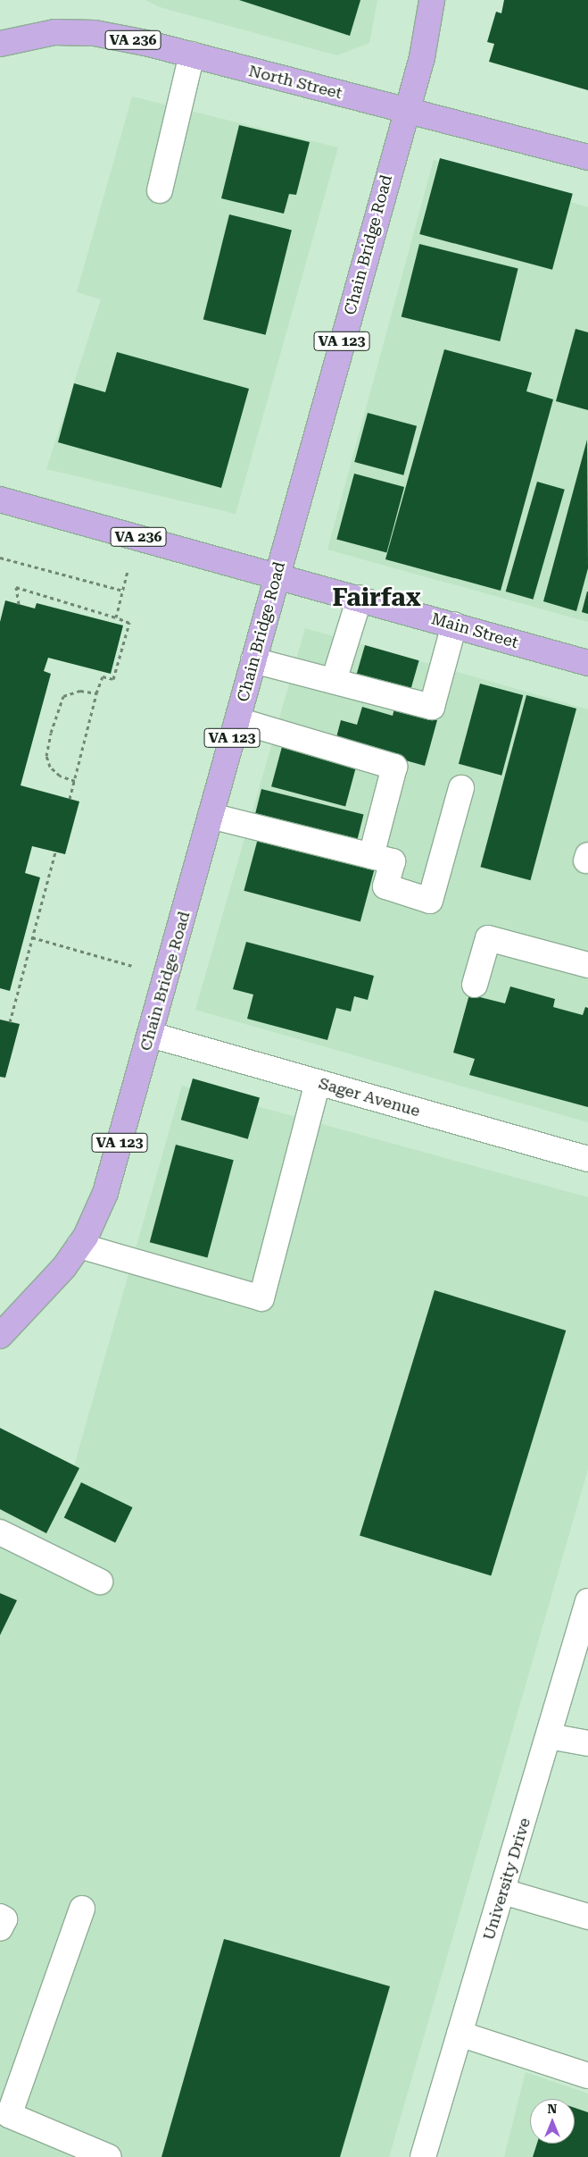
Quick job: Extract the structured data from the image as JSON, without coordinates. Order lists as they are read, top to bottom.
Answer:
{
  "streets": {
    "main road": [
      "VA 236",
      "North Street",
      "Chain Bridge Road",
      "VA 123",
      "Main Street"
    ],
    "street": ["Sager Avenue", "University Drive"]
  },
  "crossings": [
    ["North Street", "Chain Bridge Road"],
    ["Chain Bridge Road", "Main Street"],
    ["Chain Bridge Road", "Sager Avenue"]
  ],
  "districts": ["Fairfax"],
  "north": "top"
}
